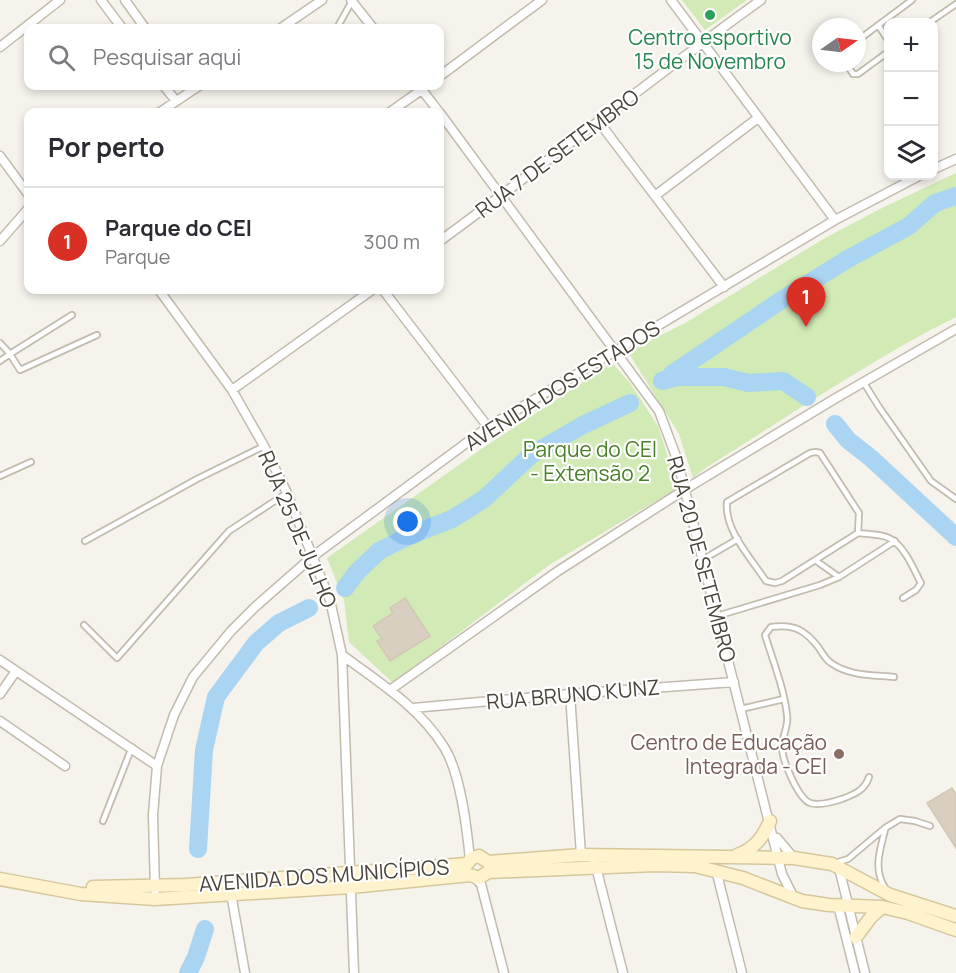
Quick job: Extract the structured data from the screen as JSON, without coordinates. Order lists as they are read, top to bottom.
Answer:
{
  "streets": {
    "main road": ["AVENIDA DOS MUNICÍPIOS"],
    "street": [
      "RUA 7 DE SETEMBRO",
      "AVENIDA DOS ESTADOS",
      "RUA 25 DE JULHO",
      "RUA 20 DE SETEMBRO",
      "RUA BRUNO KUNZ"
    ]
  },
  "crossings": [
    ["RUA 7 DE SETEMBRO", "RUA 20 DE SETEMBRO"],
    ["AVENIDA DOS ESTADOS", "RUA 25 DE JULHO"],
    ["AVENIDA DOS ESTADOS", "RUA 20 DE SETEMBRO"],
    ["AVENIDA DOS ESTADOS", "AVENIDA DOS MUNICÍPIOS"],
    ["RUA 25 DE JULHO", "AVENIDA DOS MUNICÍPIOS"],
    ["RUA 20 DE SETEMBRO", "RUA BRUNO KUNZ"],
    ["RUA 20 DE SETEMBRO", "AVENIDA DOS MUNICÍPIOS"]
  ],
  "parks": ["Parque do CEI - Extensão 2"],
  "places": ["Centro esportivo 15 de Novembro", "Centro de Educação Integrada - CEI"],
  "north": "right",
  "page": {
    "map_buttons": ["+", "−"],
    "search": "Pesquisar aqui",
    "heading": "Por perto",
    "list": [
      {
        "mark": "1",
        "name": "Parque do CEI",
        "note": "Parque",
        "value": "300 m"
      }
    ],
    "pins": "1"
  }
}
